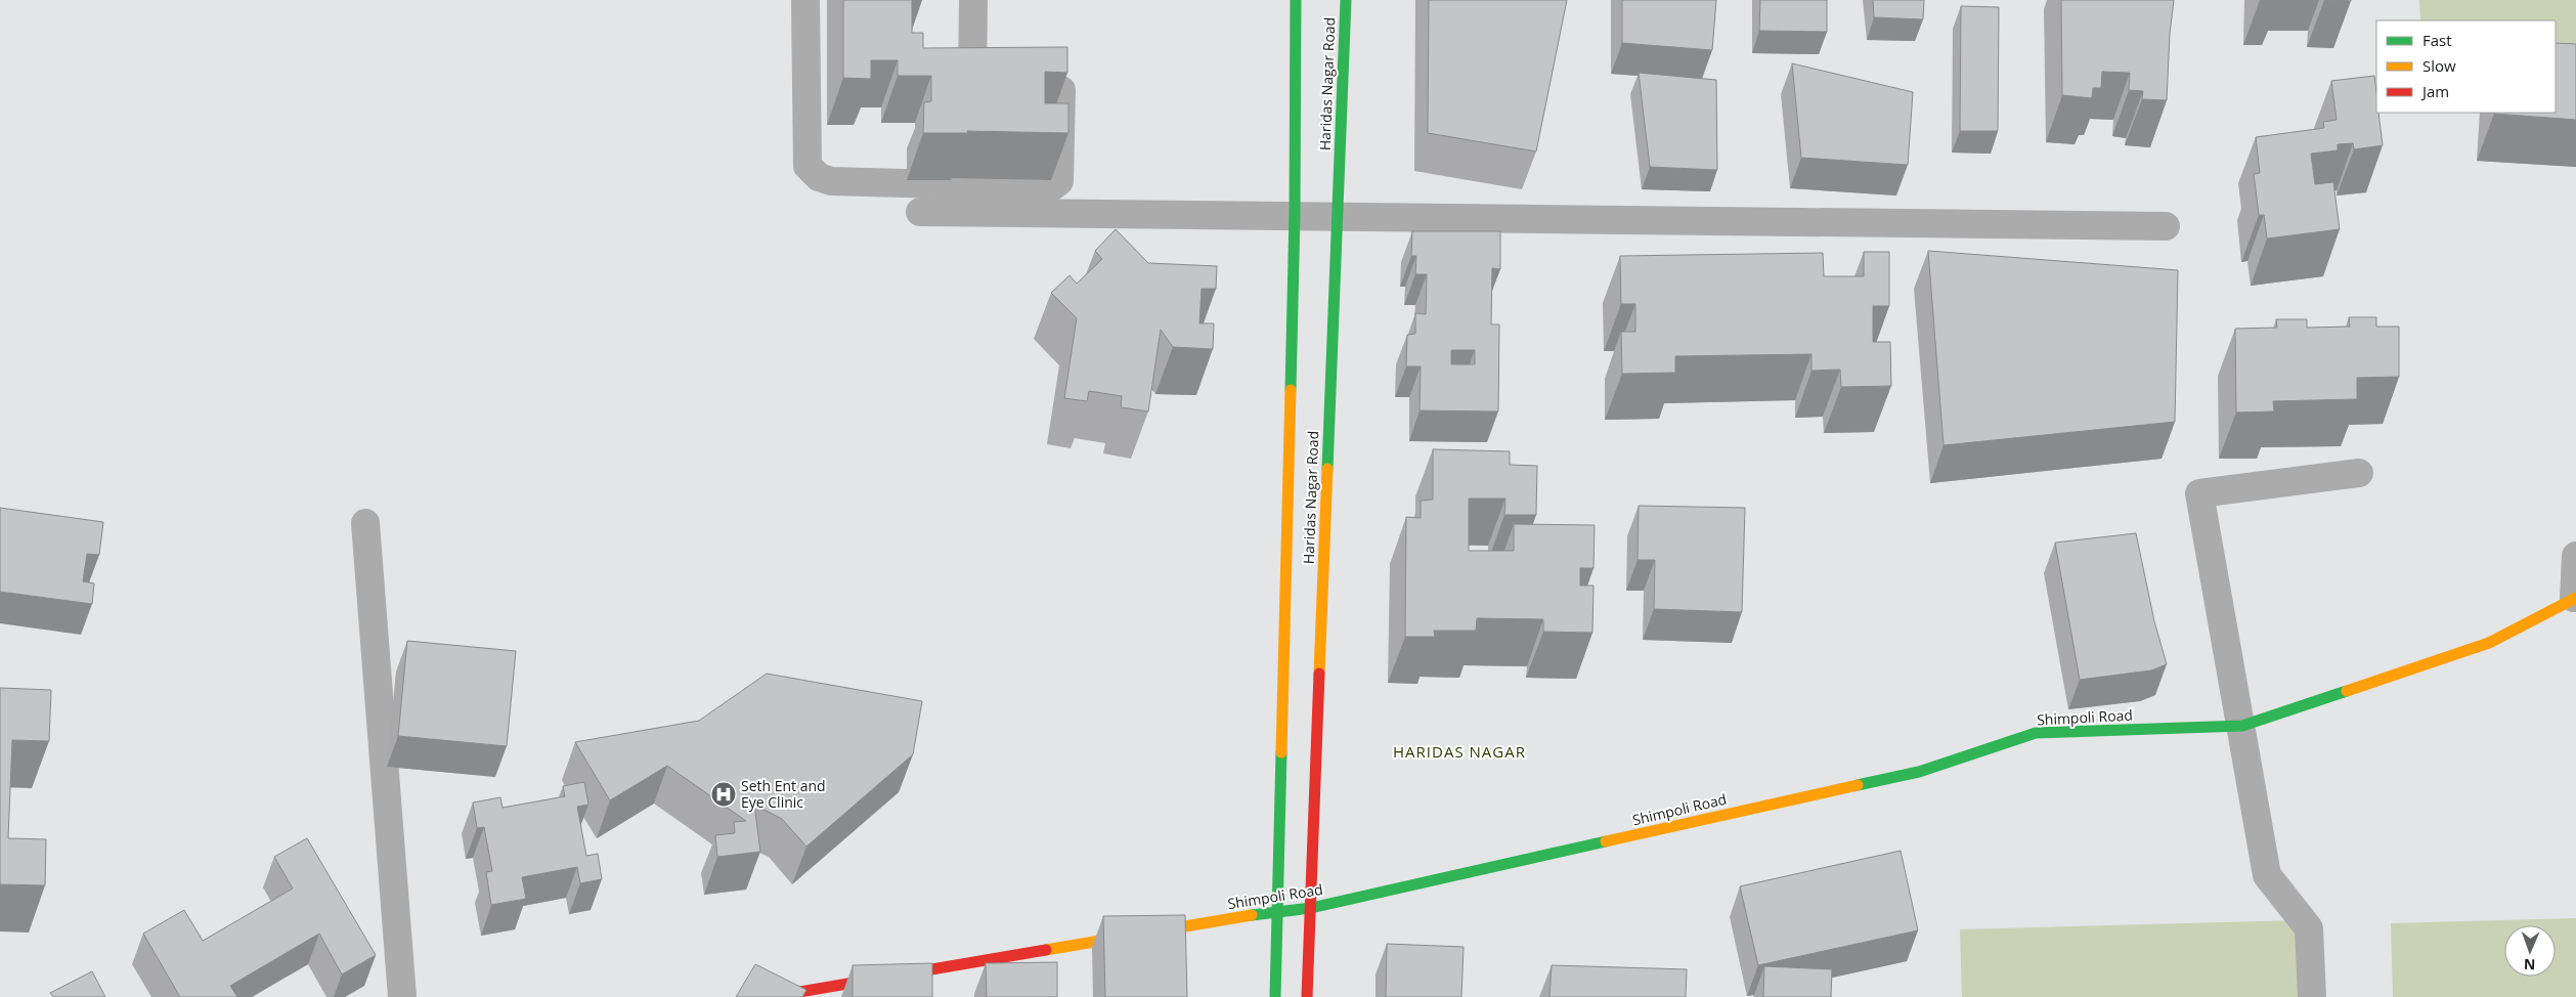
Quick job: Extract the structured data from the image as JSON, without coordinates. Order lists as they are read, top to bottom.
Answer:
{
  "streets": {
    "street": ["Haridas Nagar Road", "Shimpoli Road"]
  },
  "crossings": [
    ["Haridas Nagar Road", "Shimpoli Road"]
  ],
  "districts": ["HARIDAS NAGAR"],
  "places": {
    "hospital": ["Seth Ent and Eye Clinic"]
  },
  "legend": ["Fast", "Slow", "Jam"],
  "north": "bottom"
}
